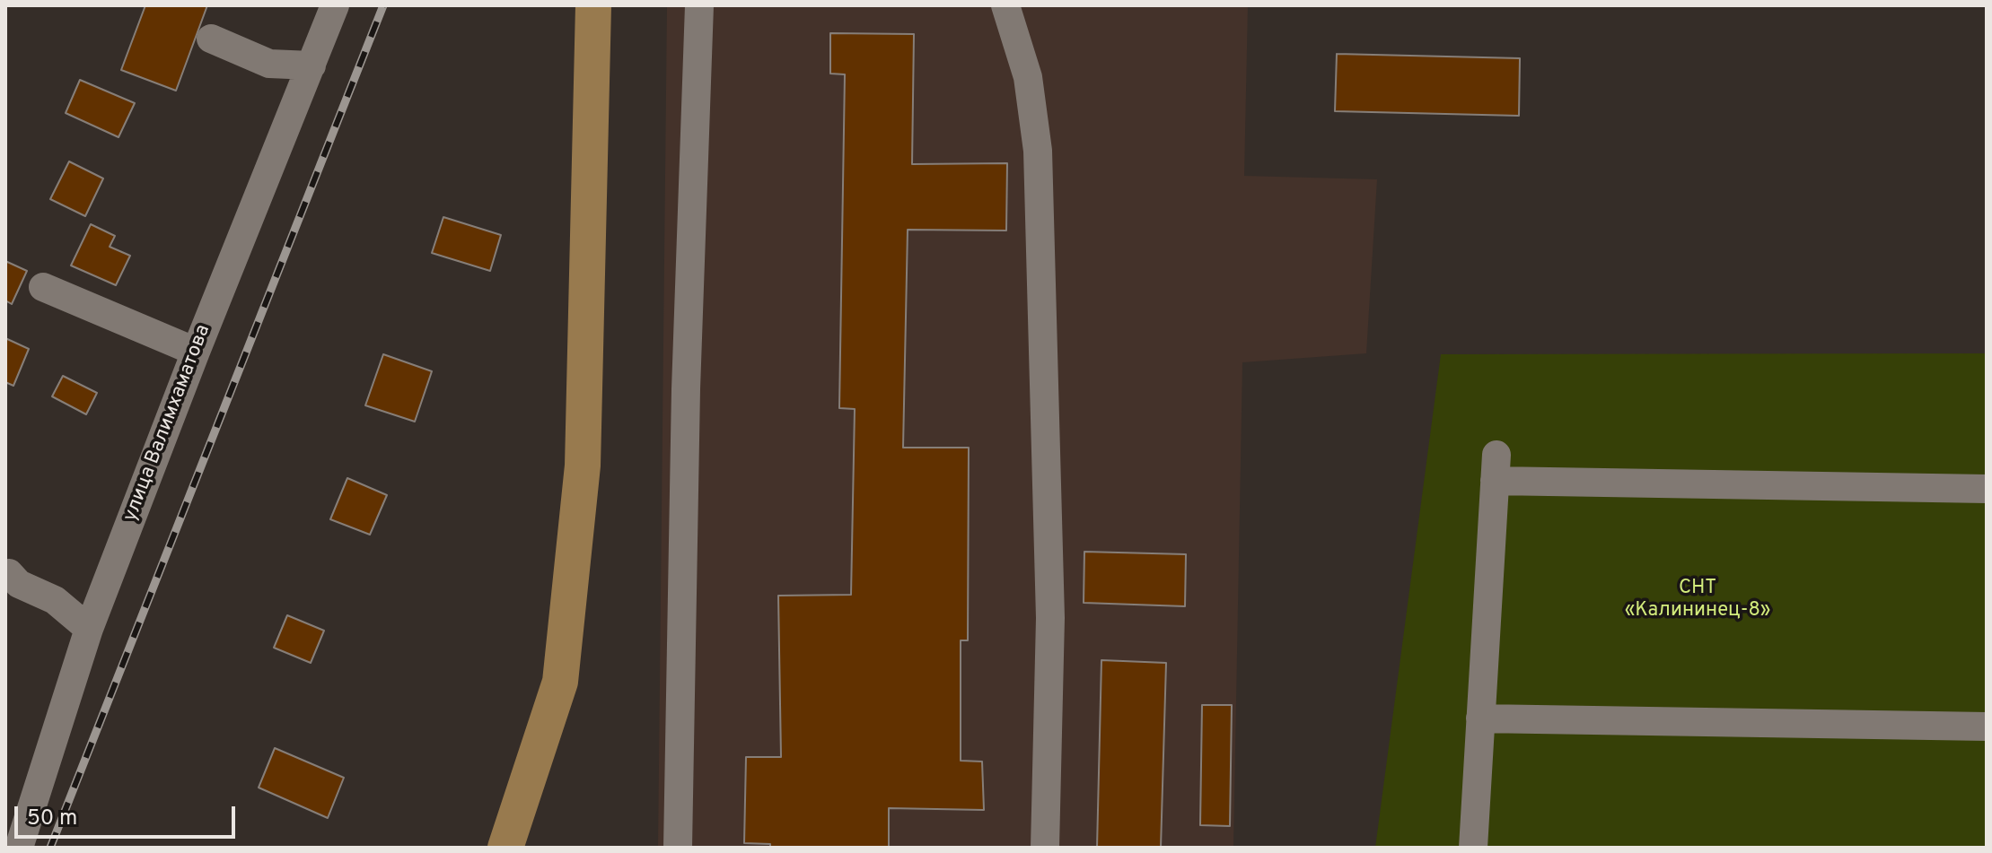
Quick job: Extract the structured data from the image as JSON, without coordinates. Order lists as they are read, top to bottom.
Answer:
{
  "streets": {
    "street": ["улица Валимхаматова"]
  },
  "parks": ["СНТ «Калининец-8»"],
  "scale_bar": "50 m"
}
